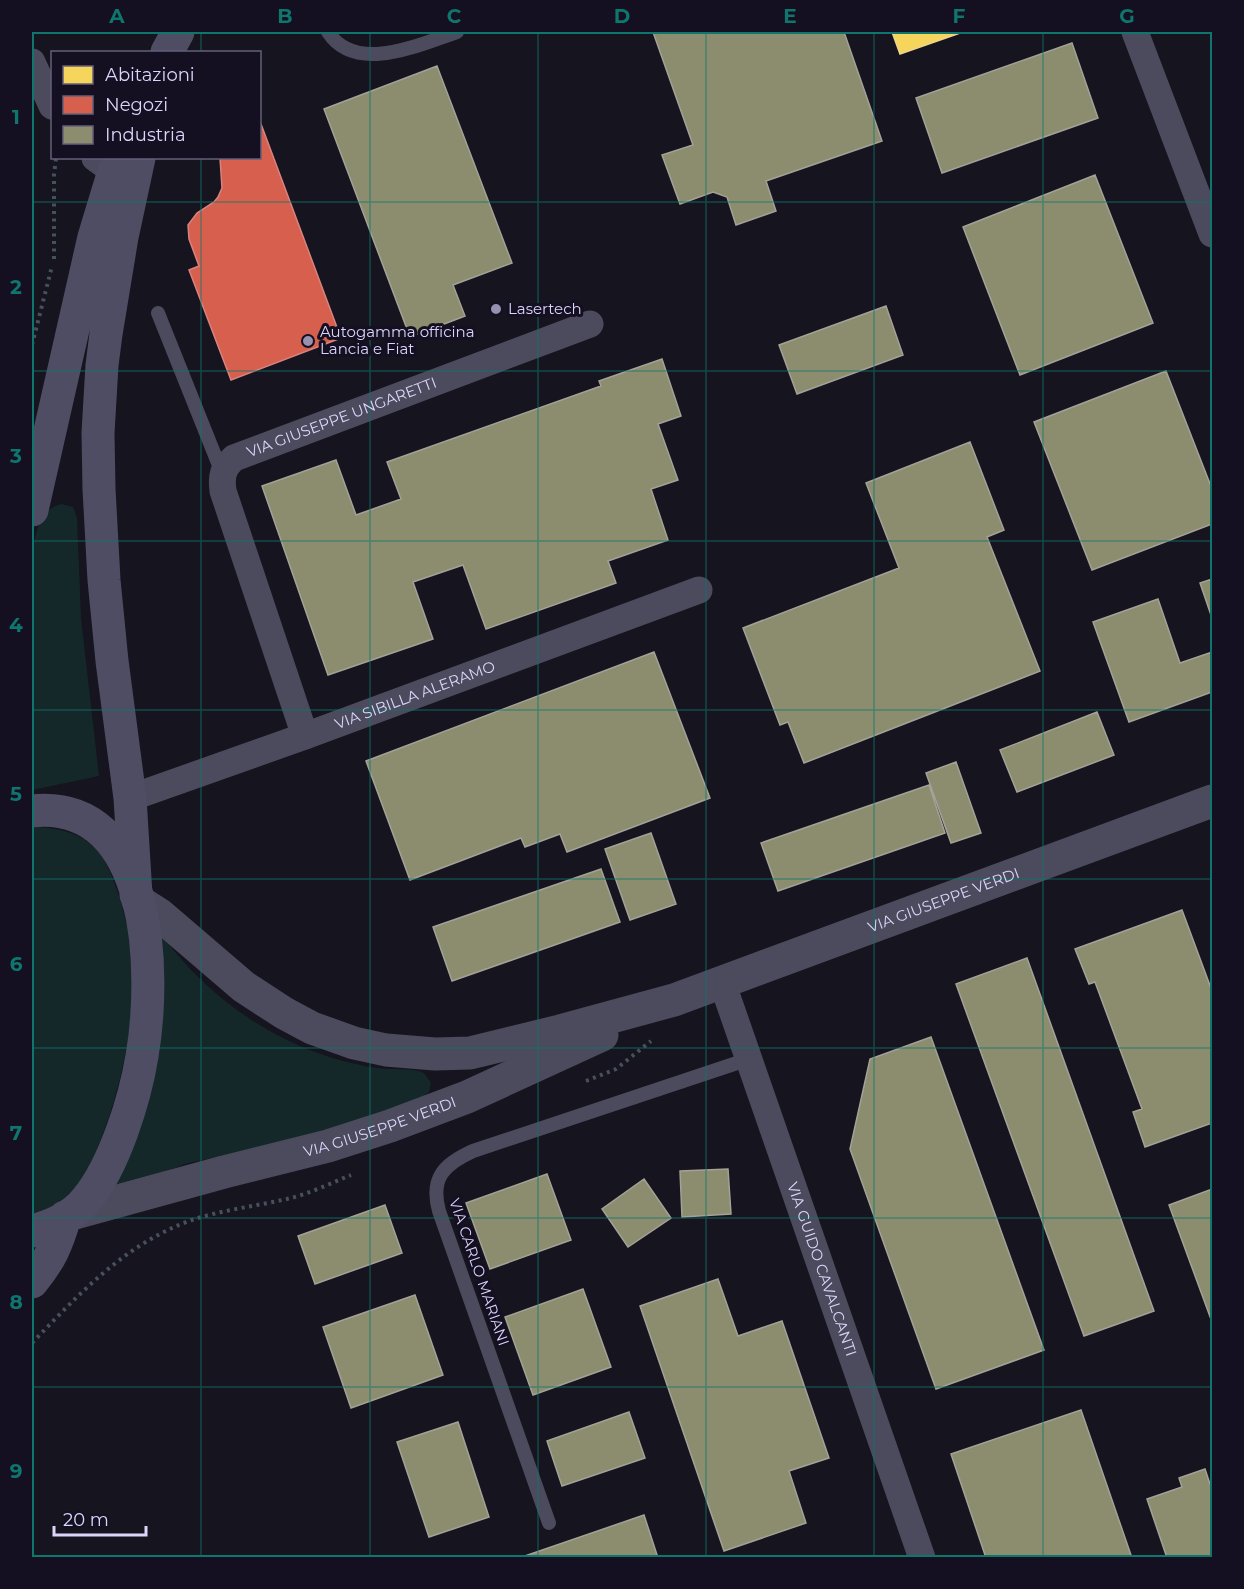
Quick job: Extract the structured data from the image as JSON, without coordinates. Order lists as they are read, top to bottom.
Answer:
{
  "streets": {
    "street": [
      "VIA GIUSEPPE UNGARETTI",
      "VIA SIBILLA ALERAMO",
      "VIA GIUSEPPE VERDI",
      "VIA GUIDO CAVALCANTI"
    ],
    "lane": ["VIA CARLO MARIANI"]
  },
  "crossings": [
    ["VIA GIUSEPPE VERDI", "VIA GUIDO CAVALCANTI"],
    ["VIA GUIDO CAVALCANTI", "VIA CARLO MARIANI"]
  ],
  "places": ["Lasertech", "Autogamma officina Lancia e Fiat"],
  "legend": ["Abitazioni", "Negozi", "Industria"],
  "scale_bar": "20 m",
  "grid": {
    "columns": [
      "A",
      "B",
      "C",
      "D",
      "E",
      "F",
      "G"
    ],
    "rows": [
      "1",
      "2",
      "3",
      "4",
      "5",
      "6",
      "7",
      "8",
      "9"
    ]
  }
}
